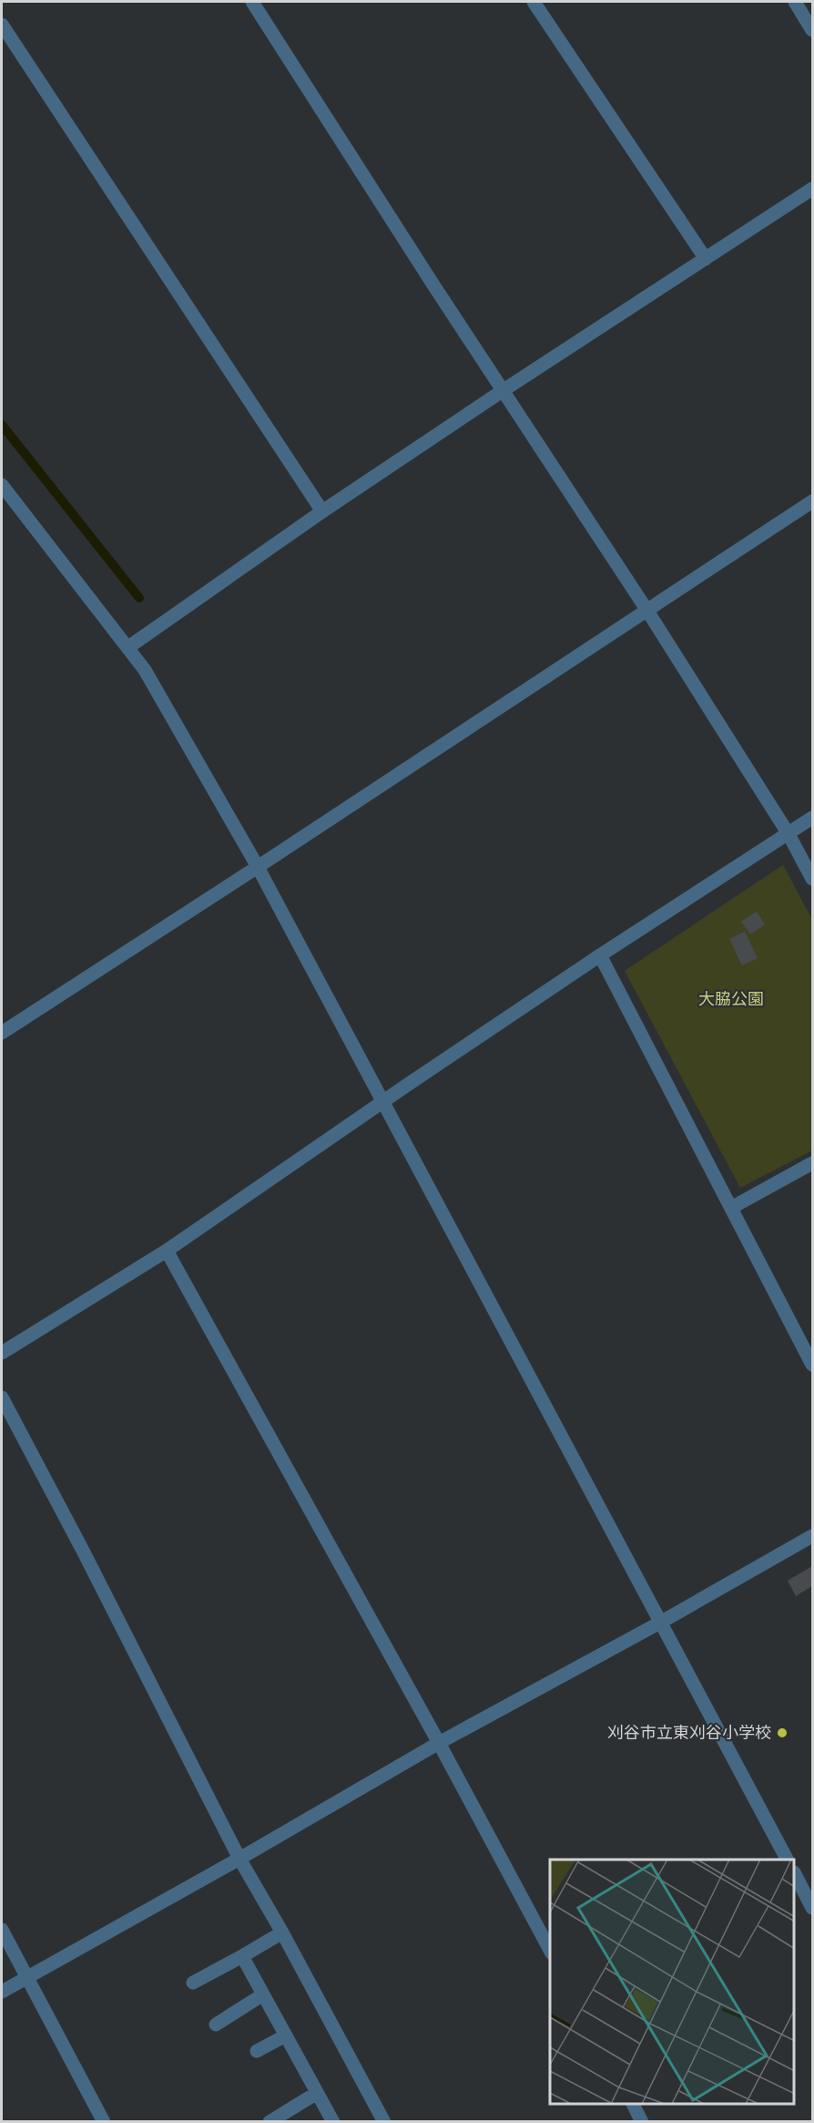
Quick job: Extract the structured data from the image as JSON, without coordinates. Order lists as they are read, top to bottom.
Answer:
{
  "parks": ["大脇公園"],
  "places": ["刈谷市立東刈谷小学校"]
}
